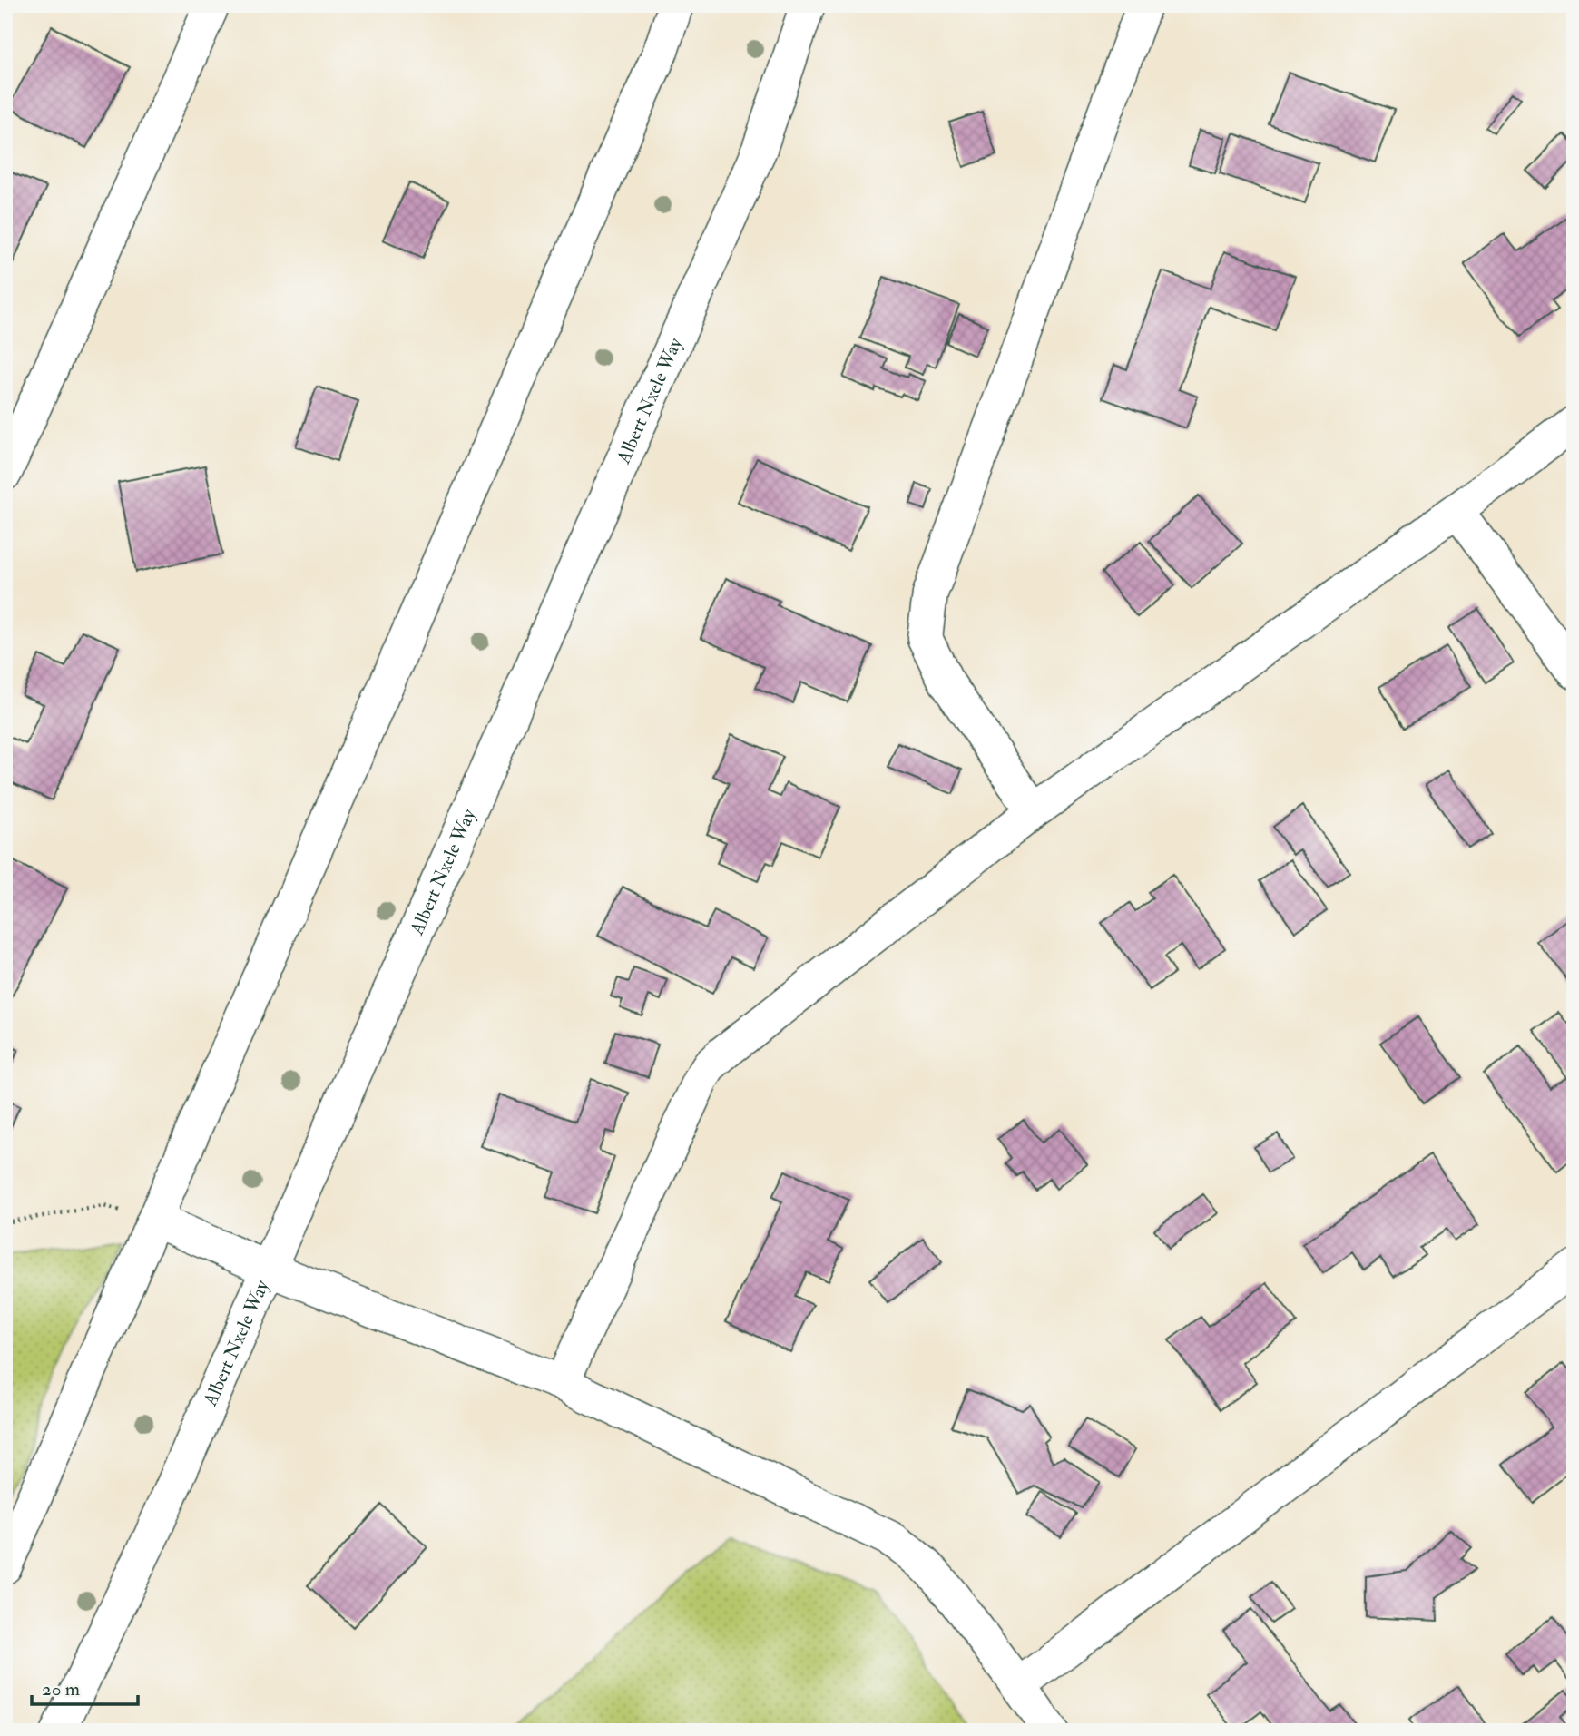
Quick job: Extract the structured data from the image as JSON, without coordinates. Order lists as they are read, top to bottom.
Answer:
{
  "streets": {
    "street": ["Albert Nxele Way"]
  },
  "scale_bar": "20 m"
}
